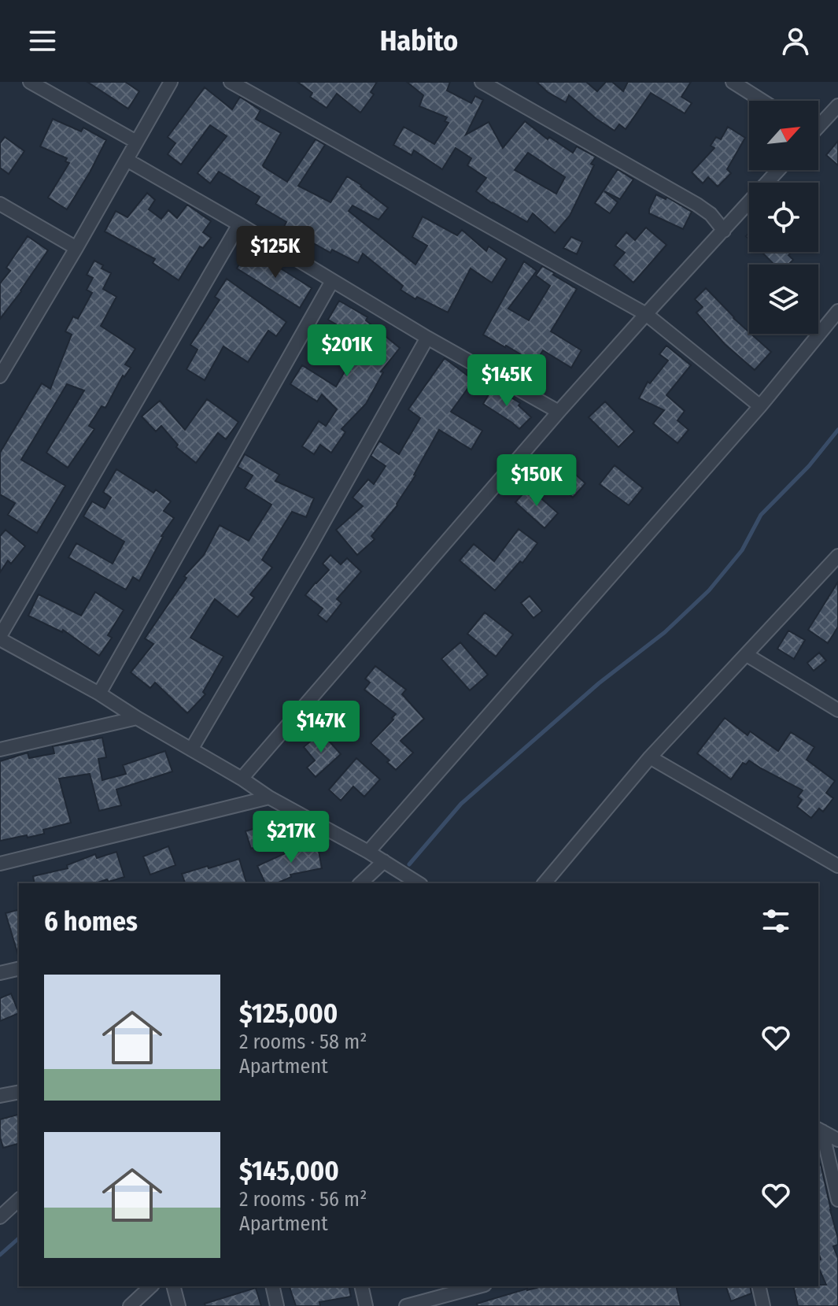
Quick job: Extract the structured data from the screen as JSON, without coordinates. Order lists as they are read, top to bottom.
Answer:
{
  "north": "top right",
  "page": {
    "header": "Habito",
    "price": [
      "$125K",
      "$201K",
      "$145K",
      "$150K",
      "$147K",
      "$217K"
    ],
    "heading": "6 homes",
    "list": [
      {
        "name": "$125,000",
        "note": "2 rooms · 58 m² · Apartment"
      },
      {
        "name": "$145,000",
        "note": "2 rooms · 56 m² · Apartment"
      }
    ]
  }
}
